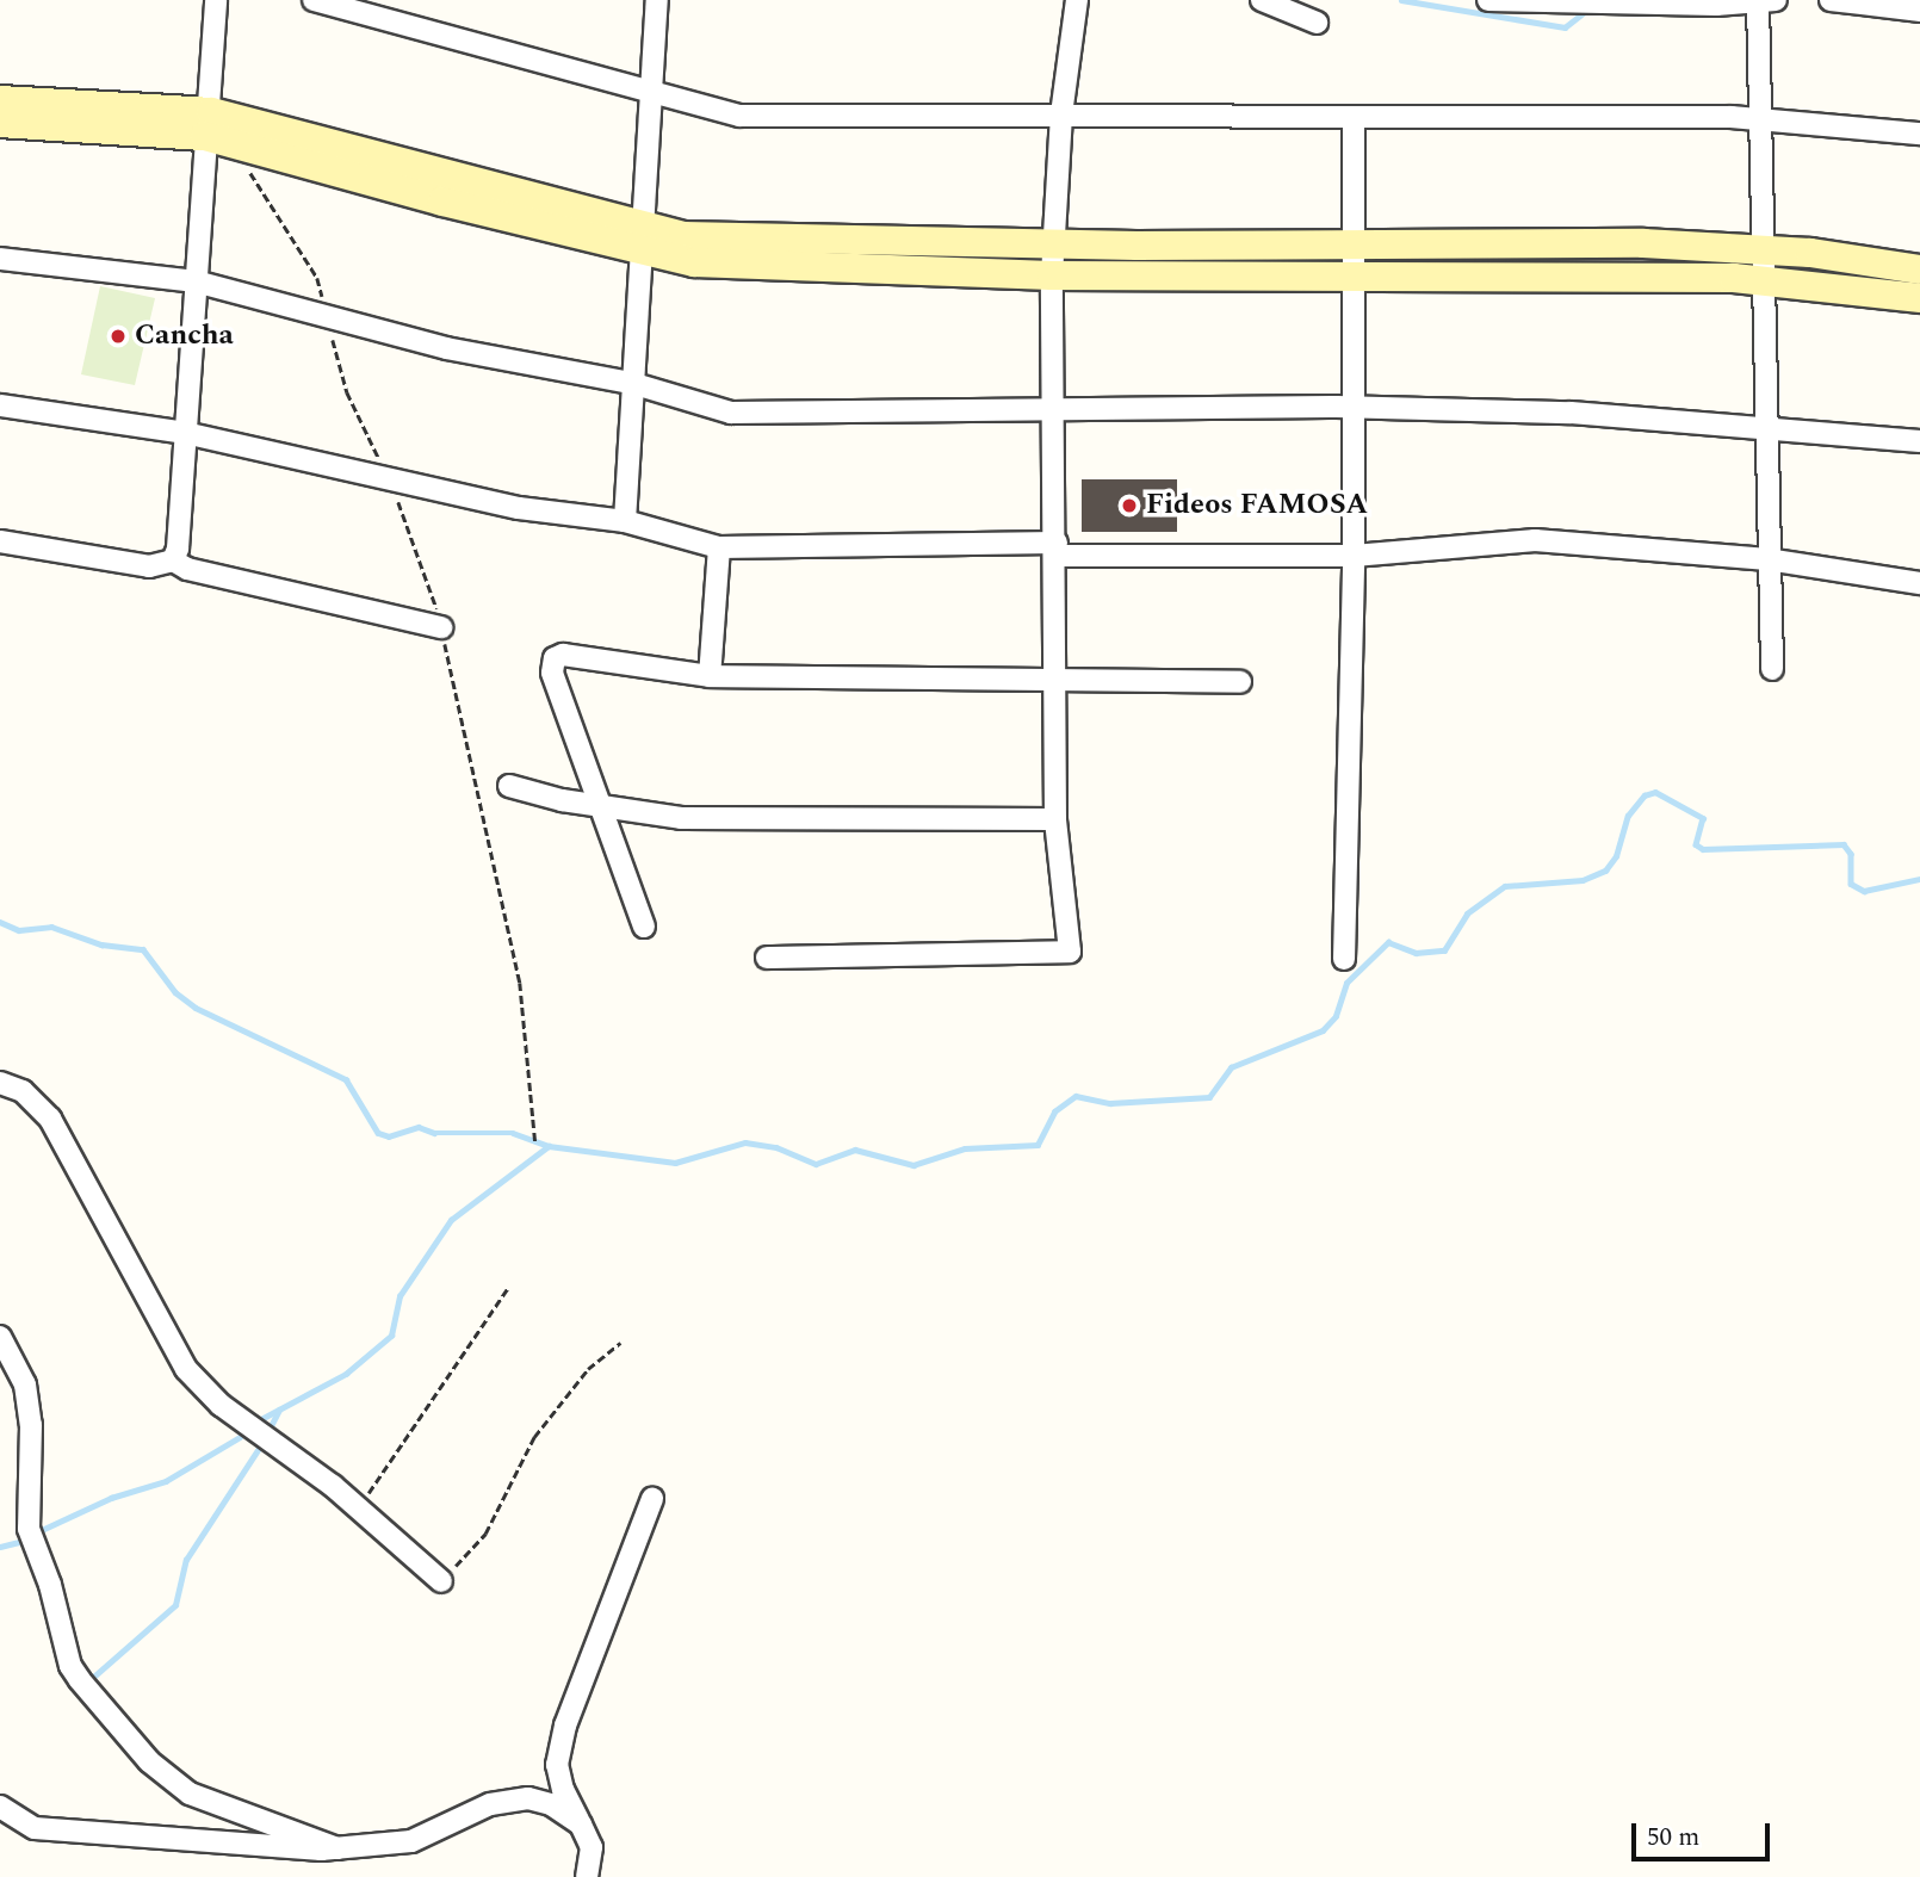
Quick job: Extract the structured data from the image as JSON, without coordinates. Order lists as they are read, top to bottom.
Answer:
{
  "places": ["Cancha", "Fideos FAMOSA"],
  "scale_bar": "50 m"
}
